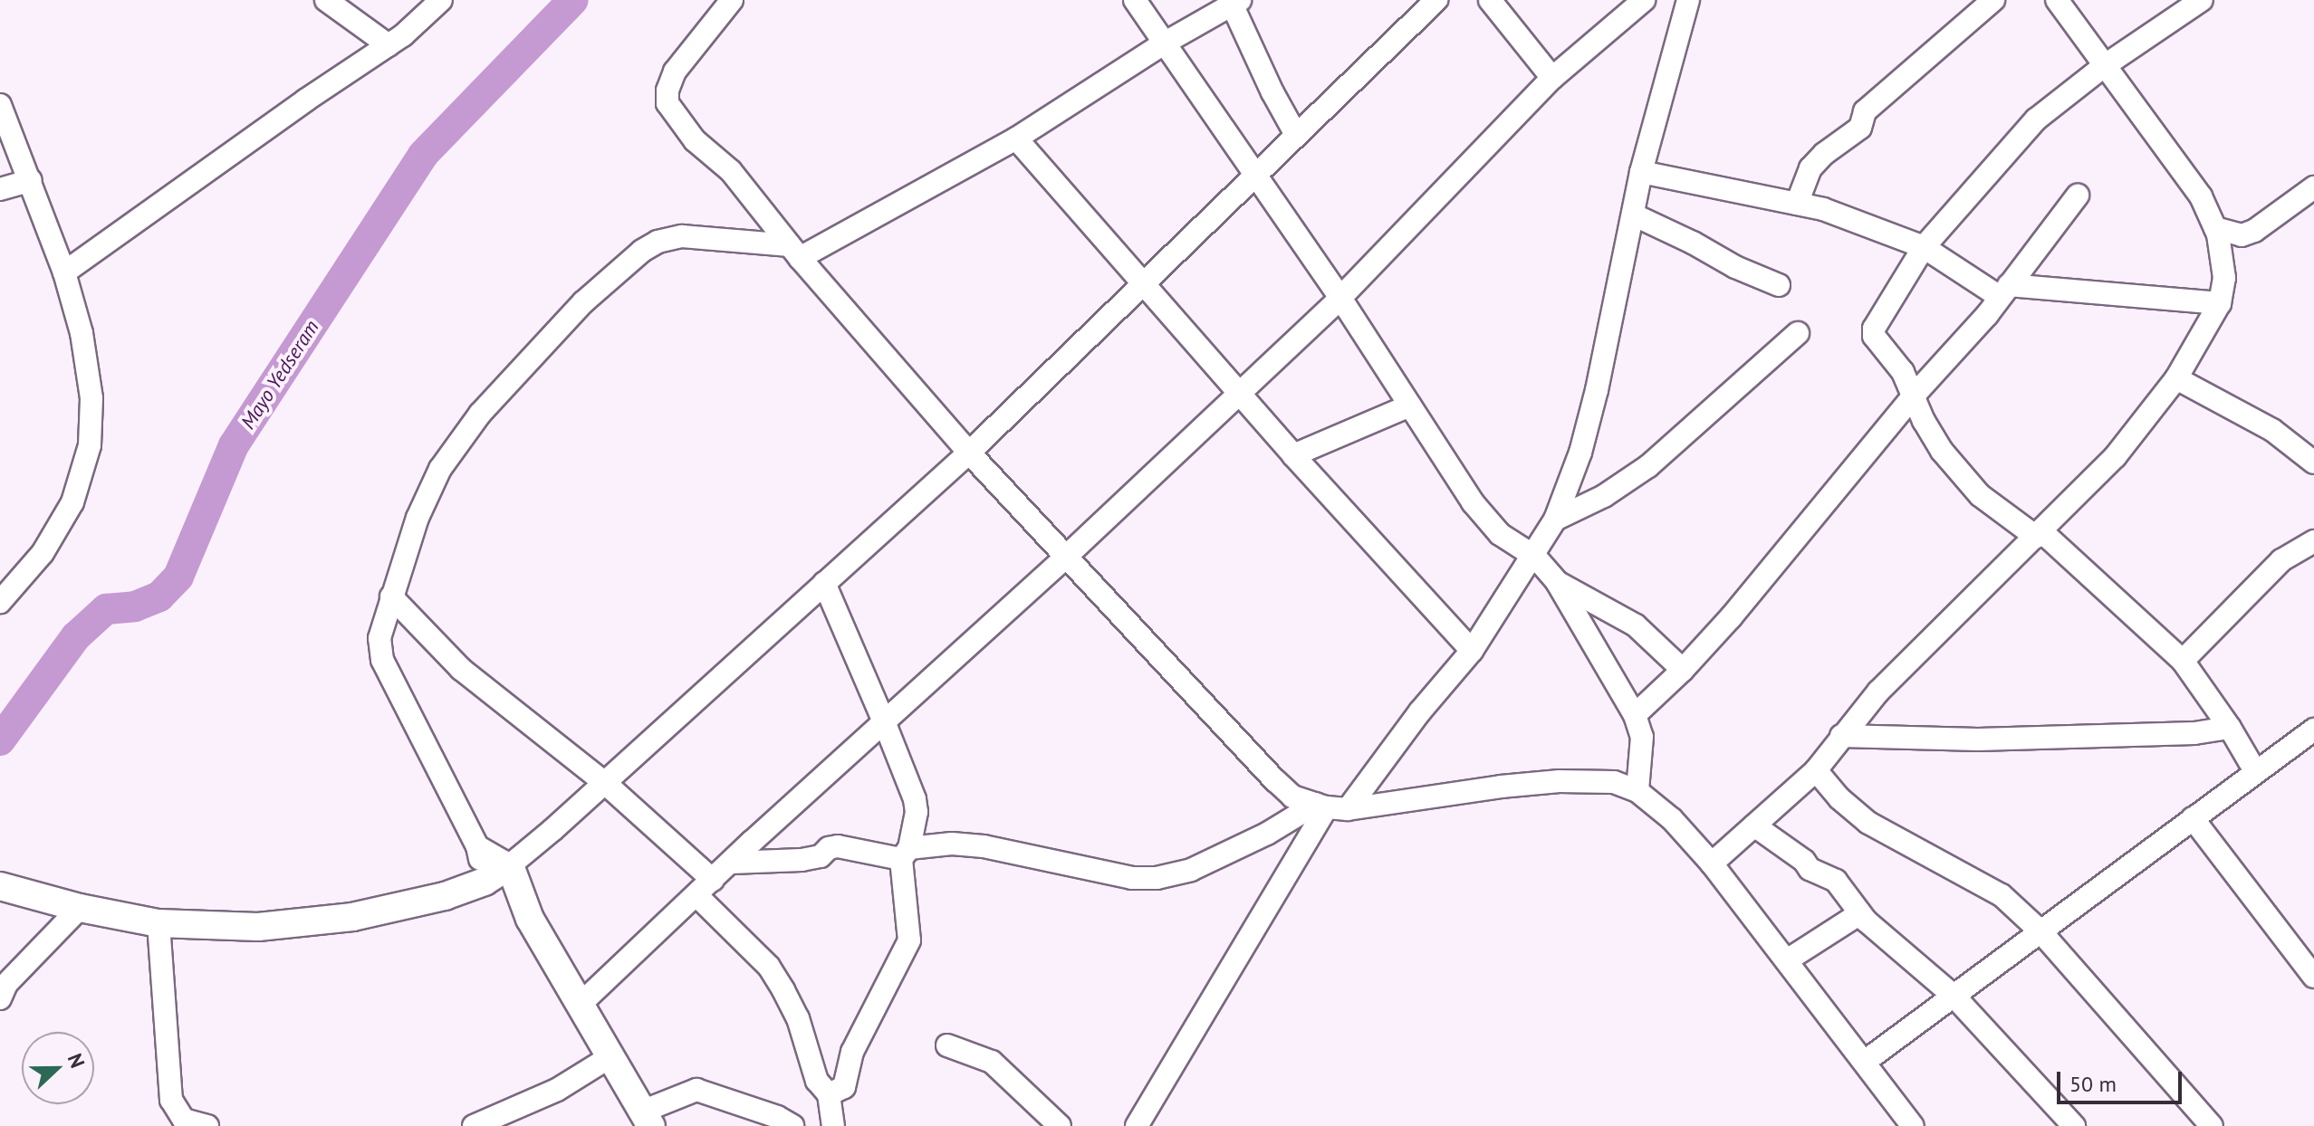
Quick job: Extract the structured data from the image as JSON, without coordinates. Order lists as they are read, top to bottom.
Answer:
{
  "water": ["Mayo Yedseram"],
  "scale_bar": "50 m",
  "north": "right"
}
